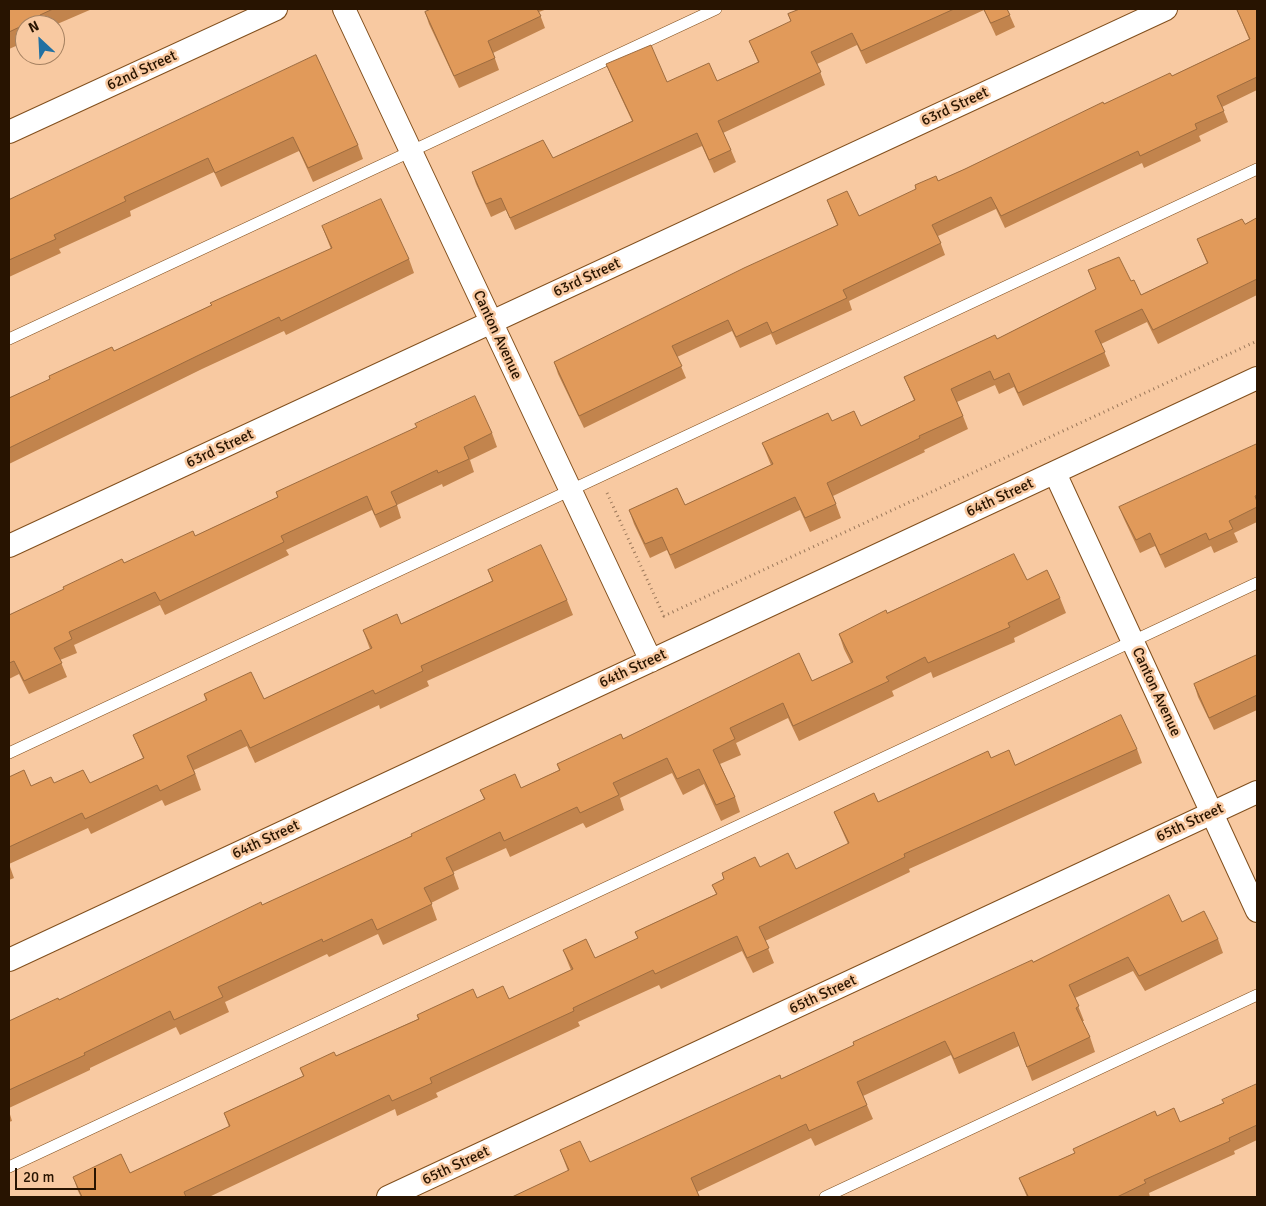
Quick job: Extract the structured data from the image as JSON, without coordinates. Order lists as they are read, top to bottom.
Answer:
{
  "streets": {
    "street": [
      "62nd Street",
      "63rd Street",
      "Canton Avenue",
      "64th Street",
      "65th Street"
    ]
  },
  "crossings": [
    ["63rd Street", "Canton Avenue"],
    ["Canton Avenue", "64th Street"],
    ["Canton Avenue", "65th Street"]
  ],
  "scale_bar": "20 m",
  "north": "top left"
}
